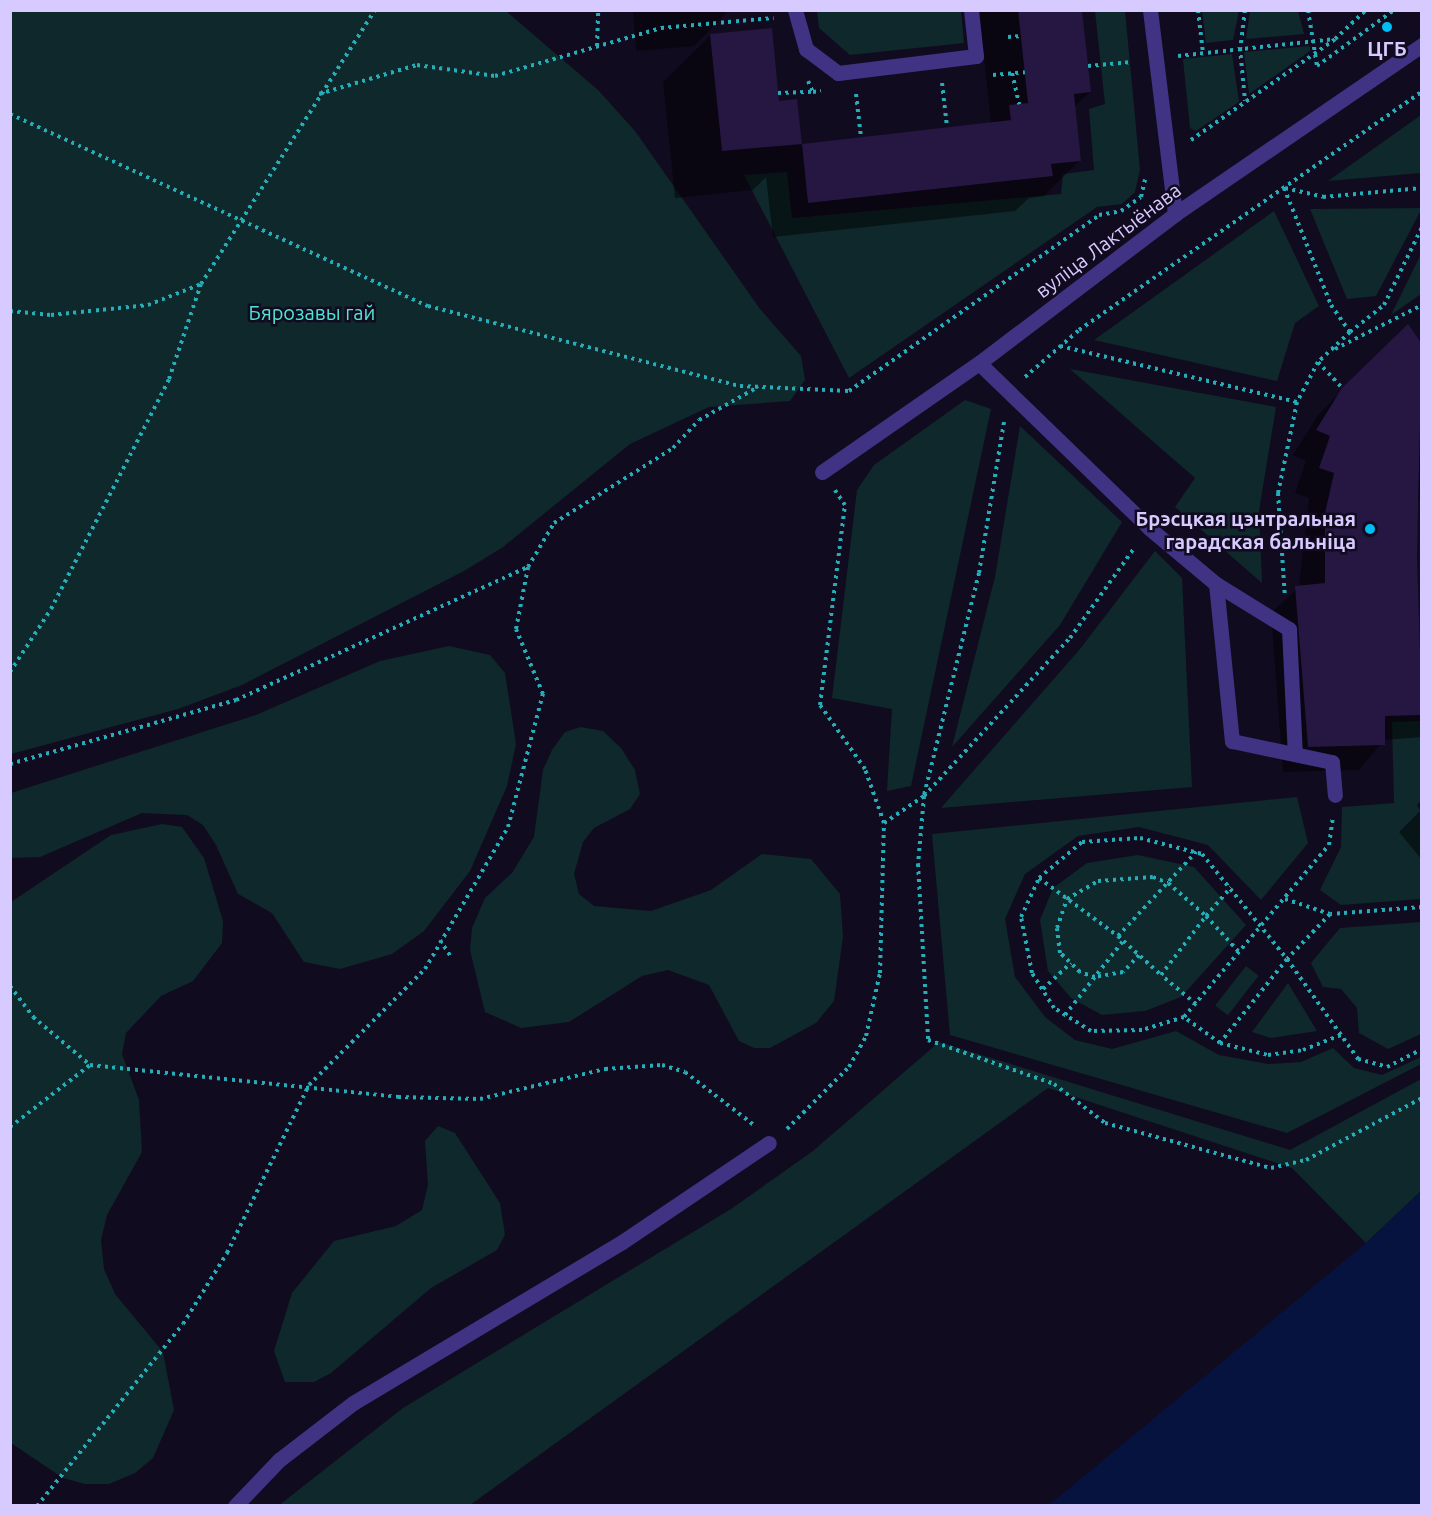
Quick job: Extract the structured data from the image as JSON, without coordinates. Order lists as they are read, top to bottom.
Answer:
{
  "streets": {
    "street": ["вуліца Лактыёнава"]
  },
  "parks": ["Бярозавы гай"],
  "places": ["ЦГБ", "Брэсцкая цэнтральная гарадская бальніца"]
}
